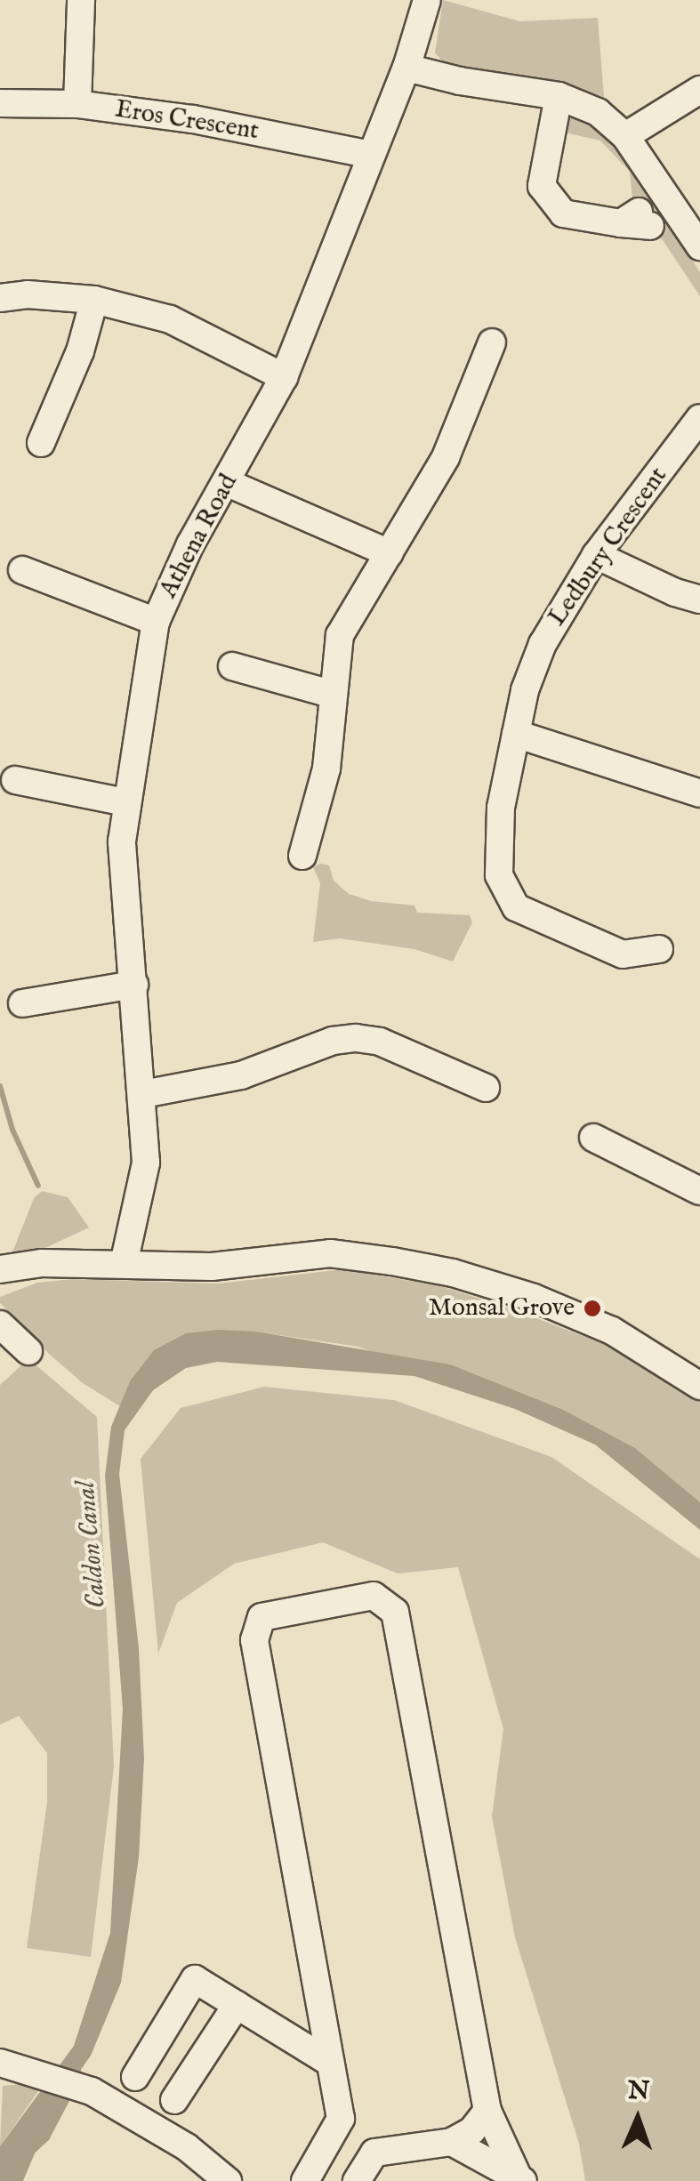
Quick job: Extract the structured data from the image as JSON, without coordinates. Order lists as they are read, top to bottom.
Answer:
{
  "streets": {
    "street": ["Eros Crescent", "Athena Road", "Ledbury Crescent"]
  },
  "crossings": [
    ["Eros Crescent", "Athena Road"]
  ],
  "water": ["Caldon Canal"],
  "places": ["Monsal Grove"],
  "north": "top"
}
